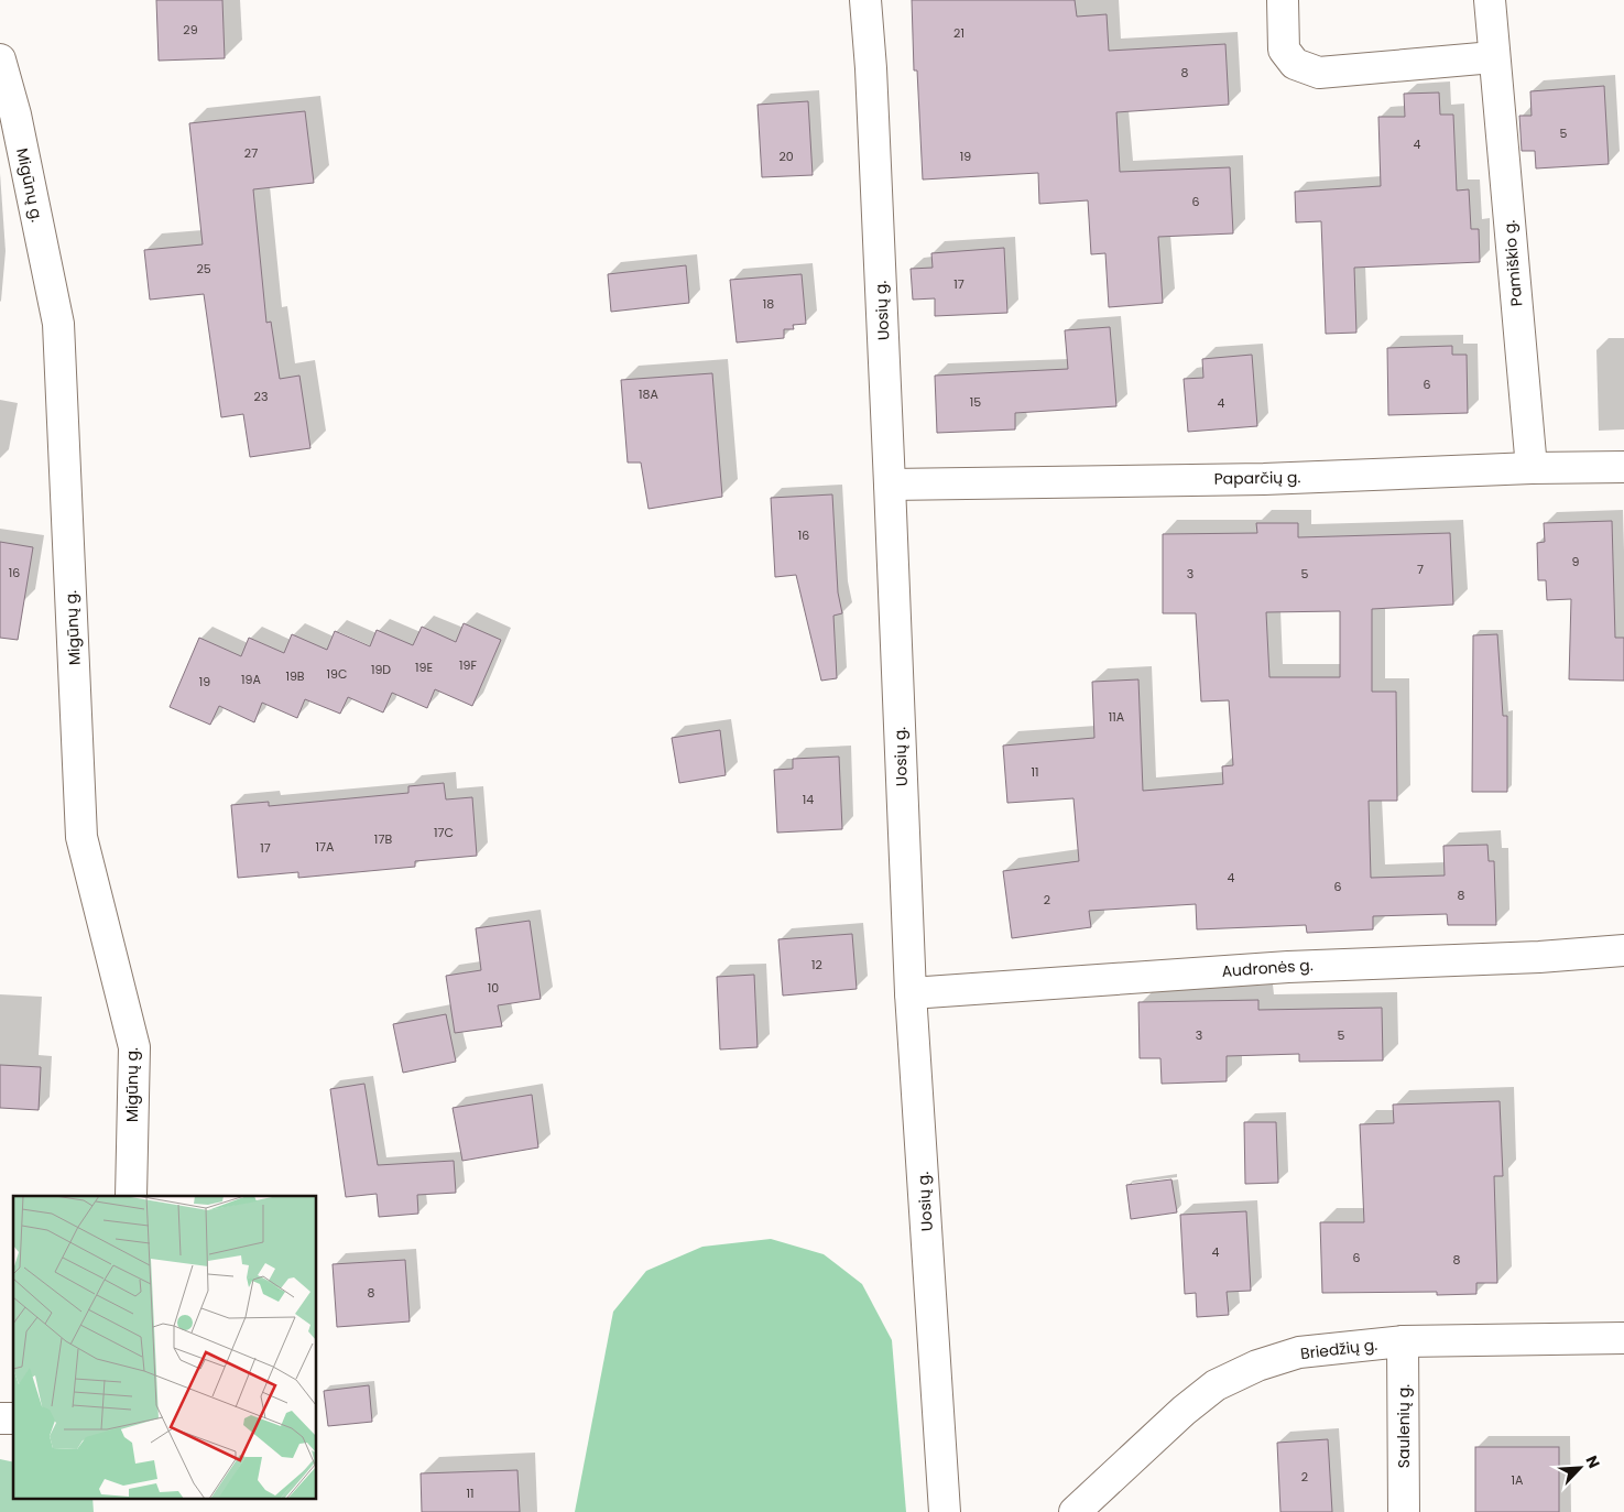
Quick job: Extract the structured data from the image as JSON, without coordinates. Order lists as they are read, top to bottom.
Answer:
{
  "streets": {
    "street": [
      "Migūnų g.",
      "Pamiškio g.",
      "Uosių g.",
      "Paparčių g.",
      "Audronės g.",
      "Briedžių g.",
      "Saulenių g."
    ]
  },
  "crossings": [
    ["Pamiškio g.", "Paparčių g."],
    ["Uosių g.", "Paparčių g."],
    ["Uosių g.", "Audronės g."],
    ["Briedžių g.", "Saulenių g."]
  ],
  "house_numbers": [
    "29",
    "21",
    "8",
    "5",
    "4",
    "27",
    "20",
    "19",
    "6",
    "25",
    "17",
    "18",
    "6",
    "18A",
    "23",
    "15",
    "4",
    "16",
    "9",
    "7",
    "16",
    "3",
    "5",
    "19F",
    "19E",
    "19D",
    "19C",
    "19B",
    "19A",
    "19",
    "11A",
    "11",
    "14",
    "17C",
    "17B",
    "17A",
    "17",
    "4",
    "6",
    "8",
    "2",
    "12",
    "10",
    "3",
    "5",
    "4",
    "6",
    "8",
    "8",
    "2",
    "1A",
    "11"
  ],
  "north": "top right"
}
